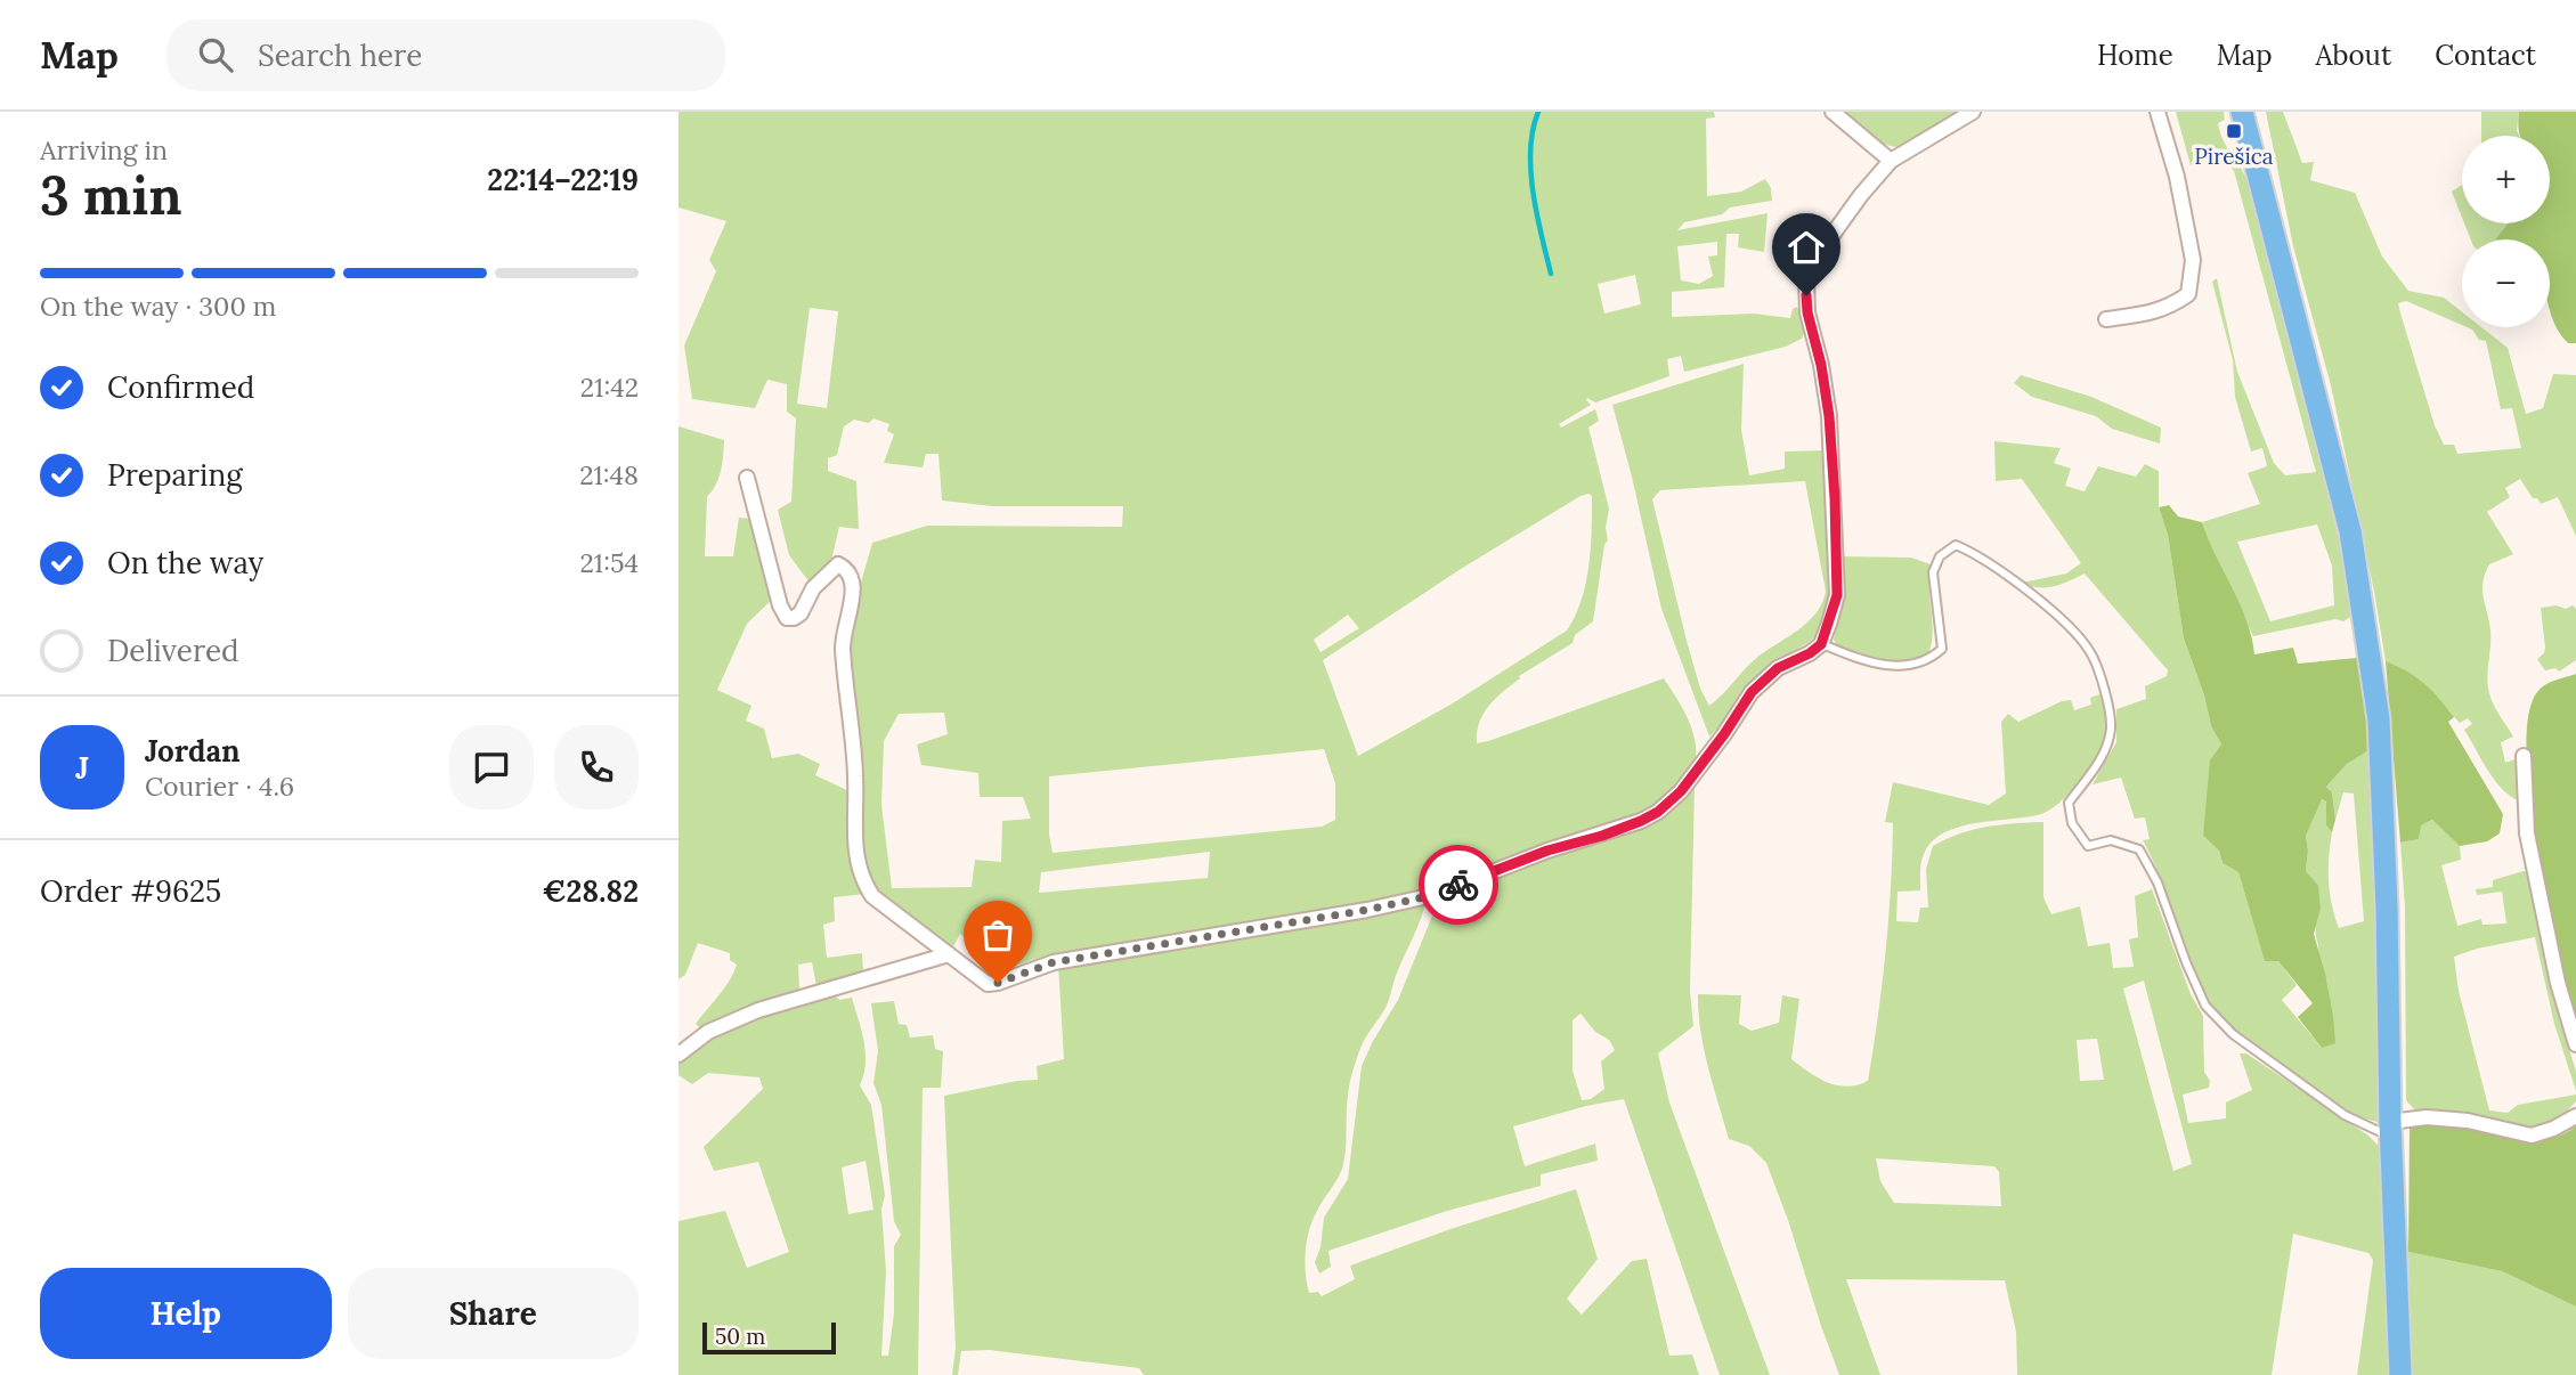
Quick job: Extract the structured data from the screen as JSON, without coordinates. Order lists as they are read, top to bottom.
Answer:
{
  "places": {
    "transit": ["Pirešica"]
  },
  "scale_bar": "50 m",
  "page": {
    "header": "Map",
    "search": "Search here",
    "nav": [
      "Home",
      "Map",
      "About",
      "Contact"
    ],
    "heading": ["3 min", "Arriving in", "22:14–22:19"],
    "panel": [
      "Jordan",
      "Courier · 4.6",
      "Order #9625",
      "€28.82"
    ],
    "map_buttons": ["+", "−"],
    "bar": "On the way · 300 m",
    "list": [
      ["Confirmed", "21:42"],
      ["Preparing", "21:48"],
      ["On the way", "21:54"],
      "Delivered"
    ],
    "round": "J",
    "buttons": ["Help", "Share"],
    "scale": "50 m"
  }
}
